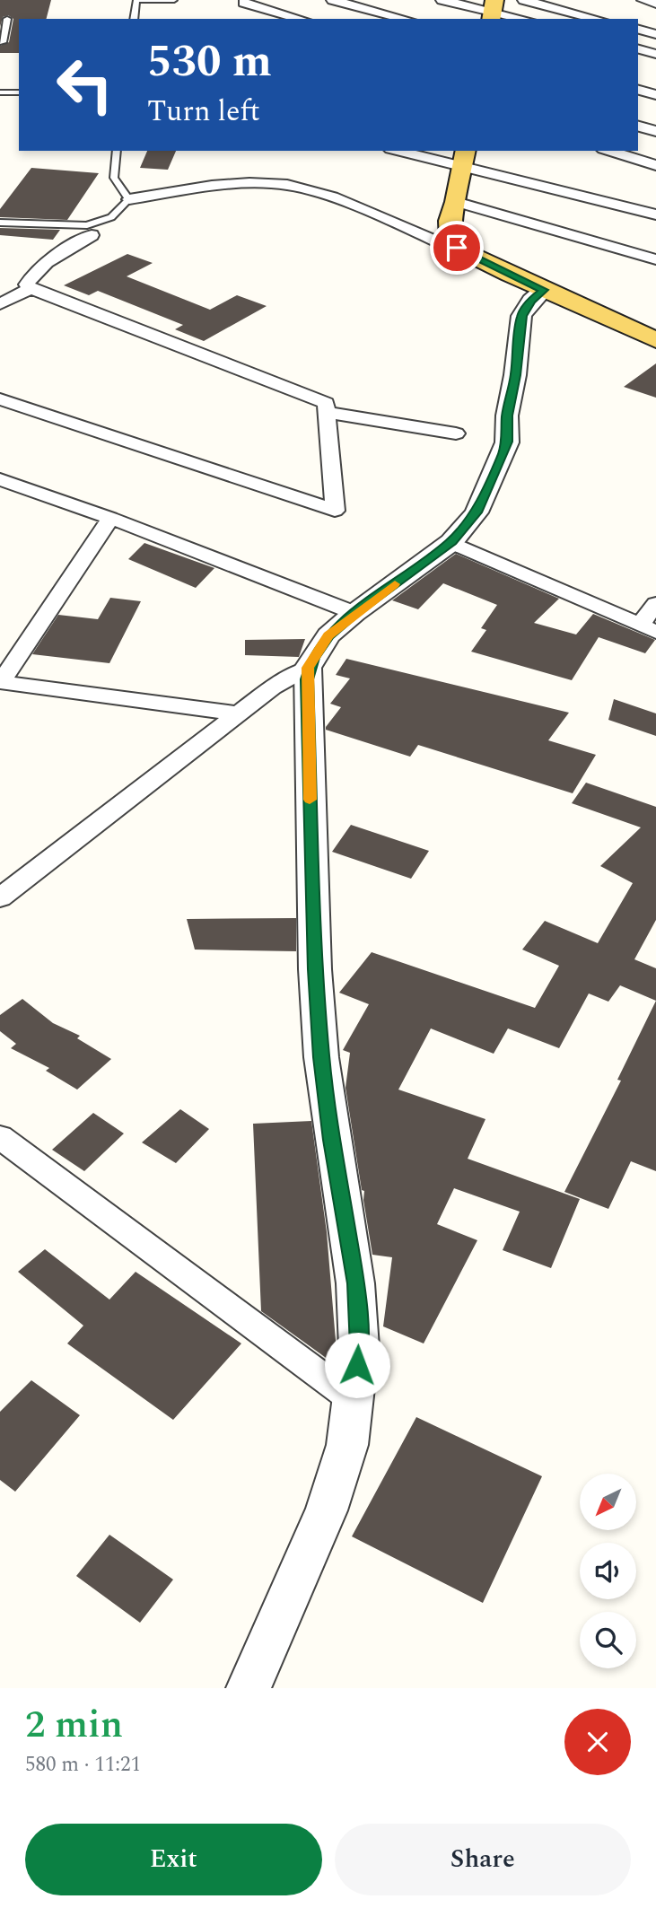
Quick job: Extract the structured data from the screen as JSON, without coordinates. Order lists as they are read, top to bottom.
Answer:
{
  "north": "bottom left",
  "page": {
    "turn": ["530 m", "Turn left"],
    "heading": ["2 min", "580 m · 11:21"],
    "buttons": ["Exit", "Share"]
  }
}
